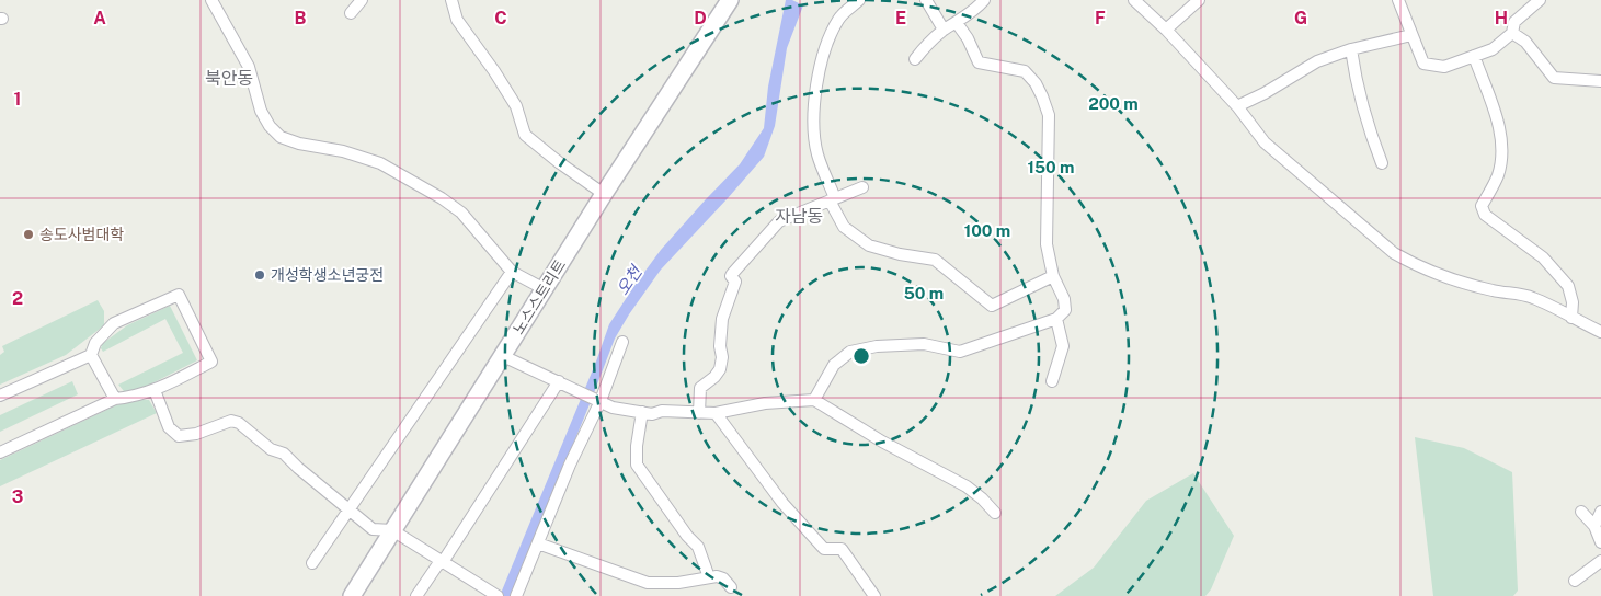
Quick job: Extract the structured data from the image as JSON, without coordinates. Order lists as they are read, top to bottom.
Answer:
{
  "streets": {
    "main road": ["노스스트리트"]
  },
  "districts": ["북안동", "자남동"],
  "water": ["오천"],
  "places": ["송도사범대학", "개성학생소년궁전"],
  "grid": {
    "columns": [
      "A",
      "B",
      "C",
      "D",
      "E",
      "F",
      "G",
      "H"
    ],
    "rows": ["1", "2", "3"]
  },
  "rings": [
    "200 m",
    "150 m",
    "100 m",
    "50 m"
  ]
}
